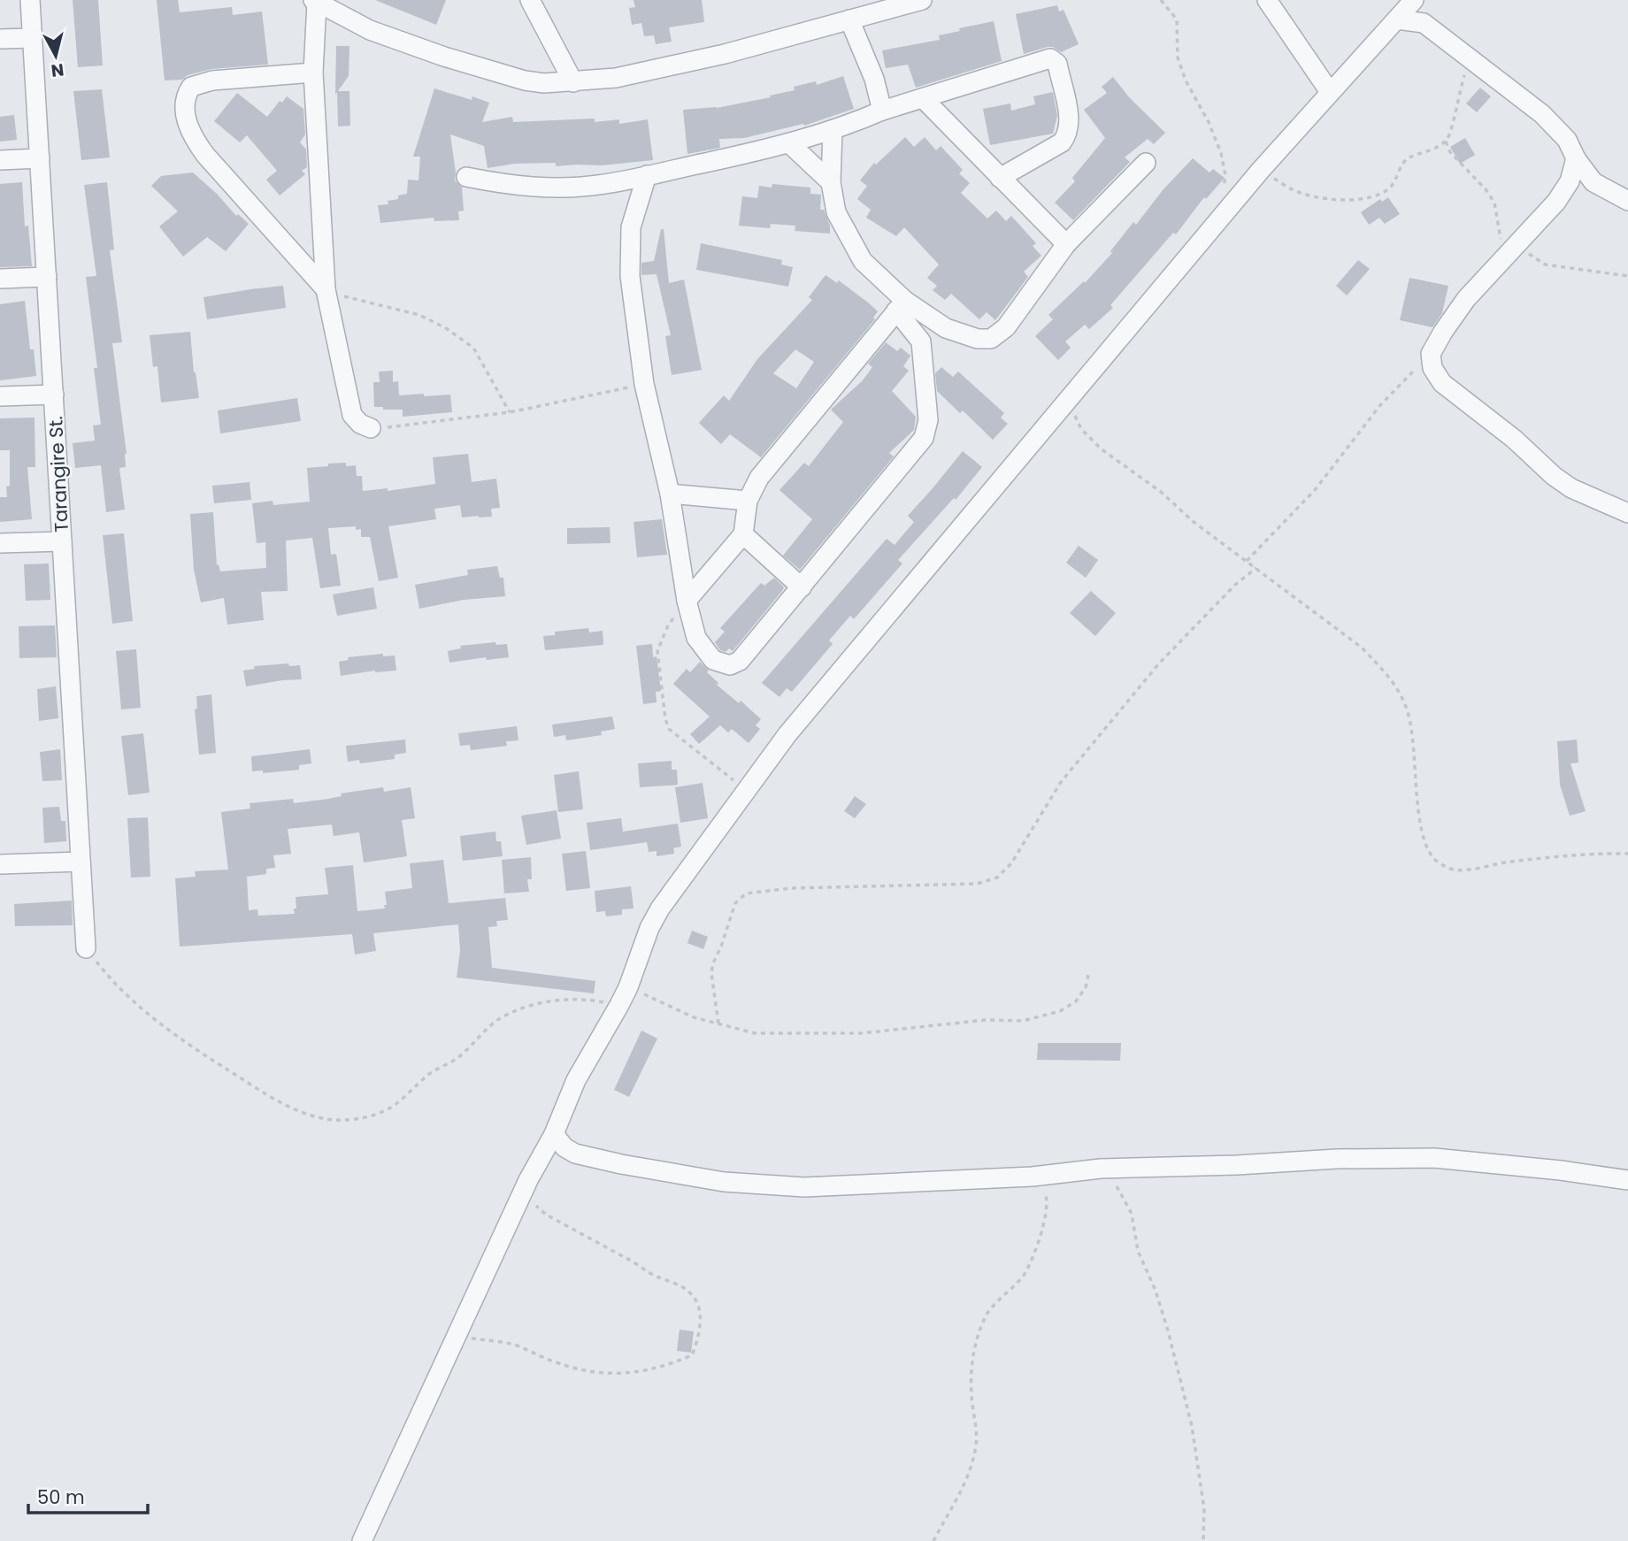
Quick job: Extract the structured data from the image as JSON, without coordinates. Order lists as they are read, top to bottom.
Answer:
{
  "streets": {
    "street": ["Tarangire St."]
  },
  "scale_bar": "50 m",
  "north": "bottom"
}
